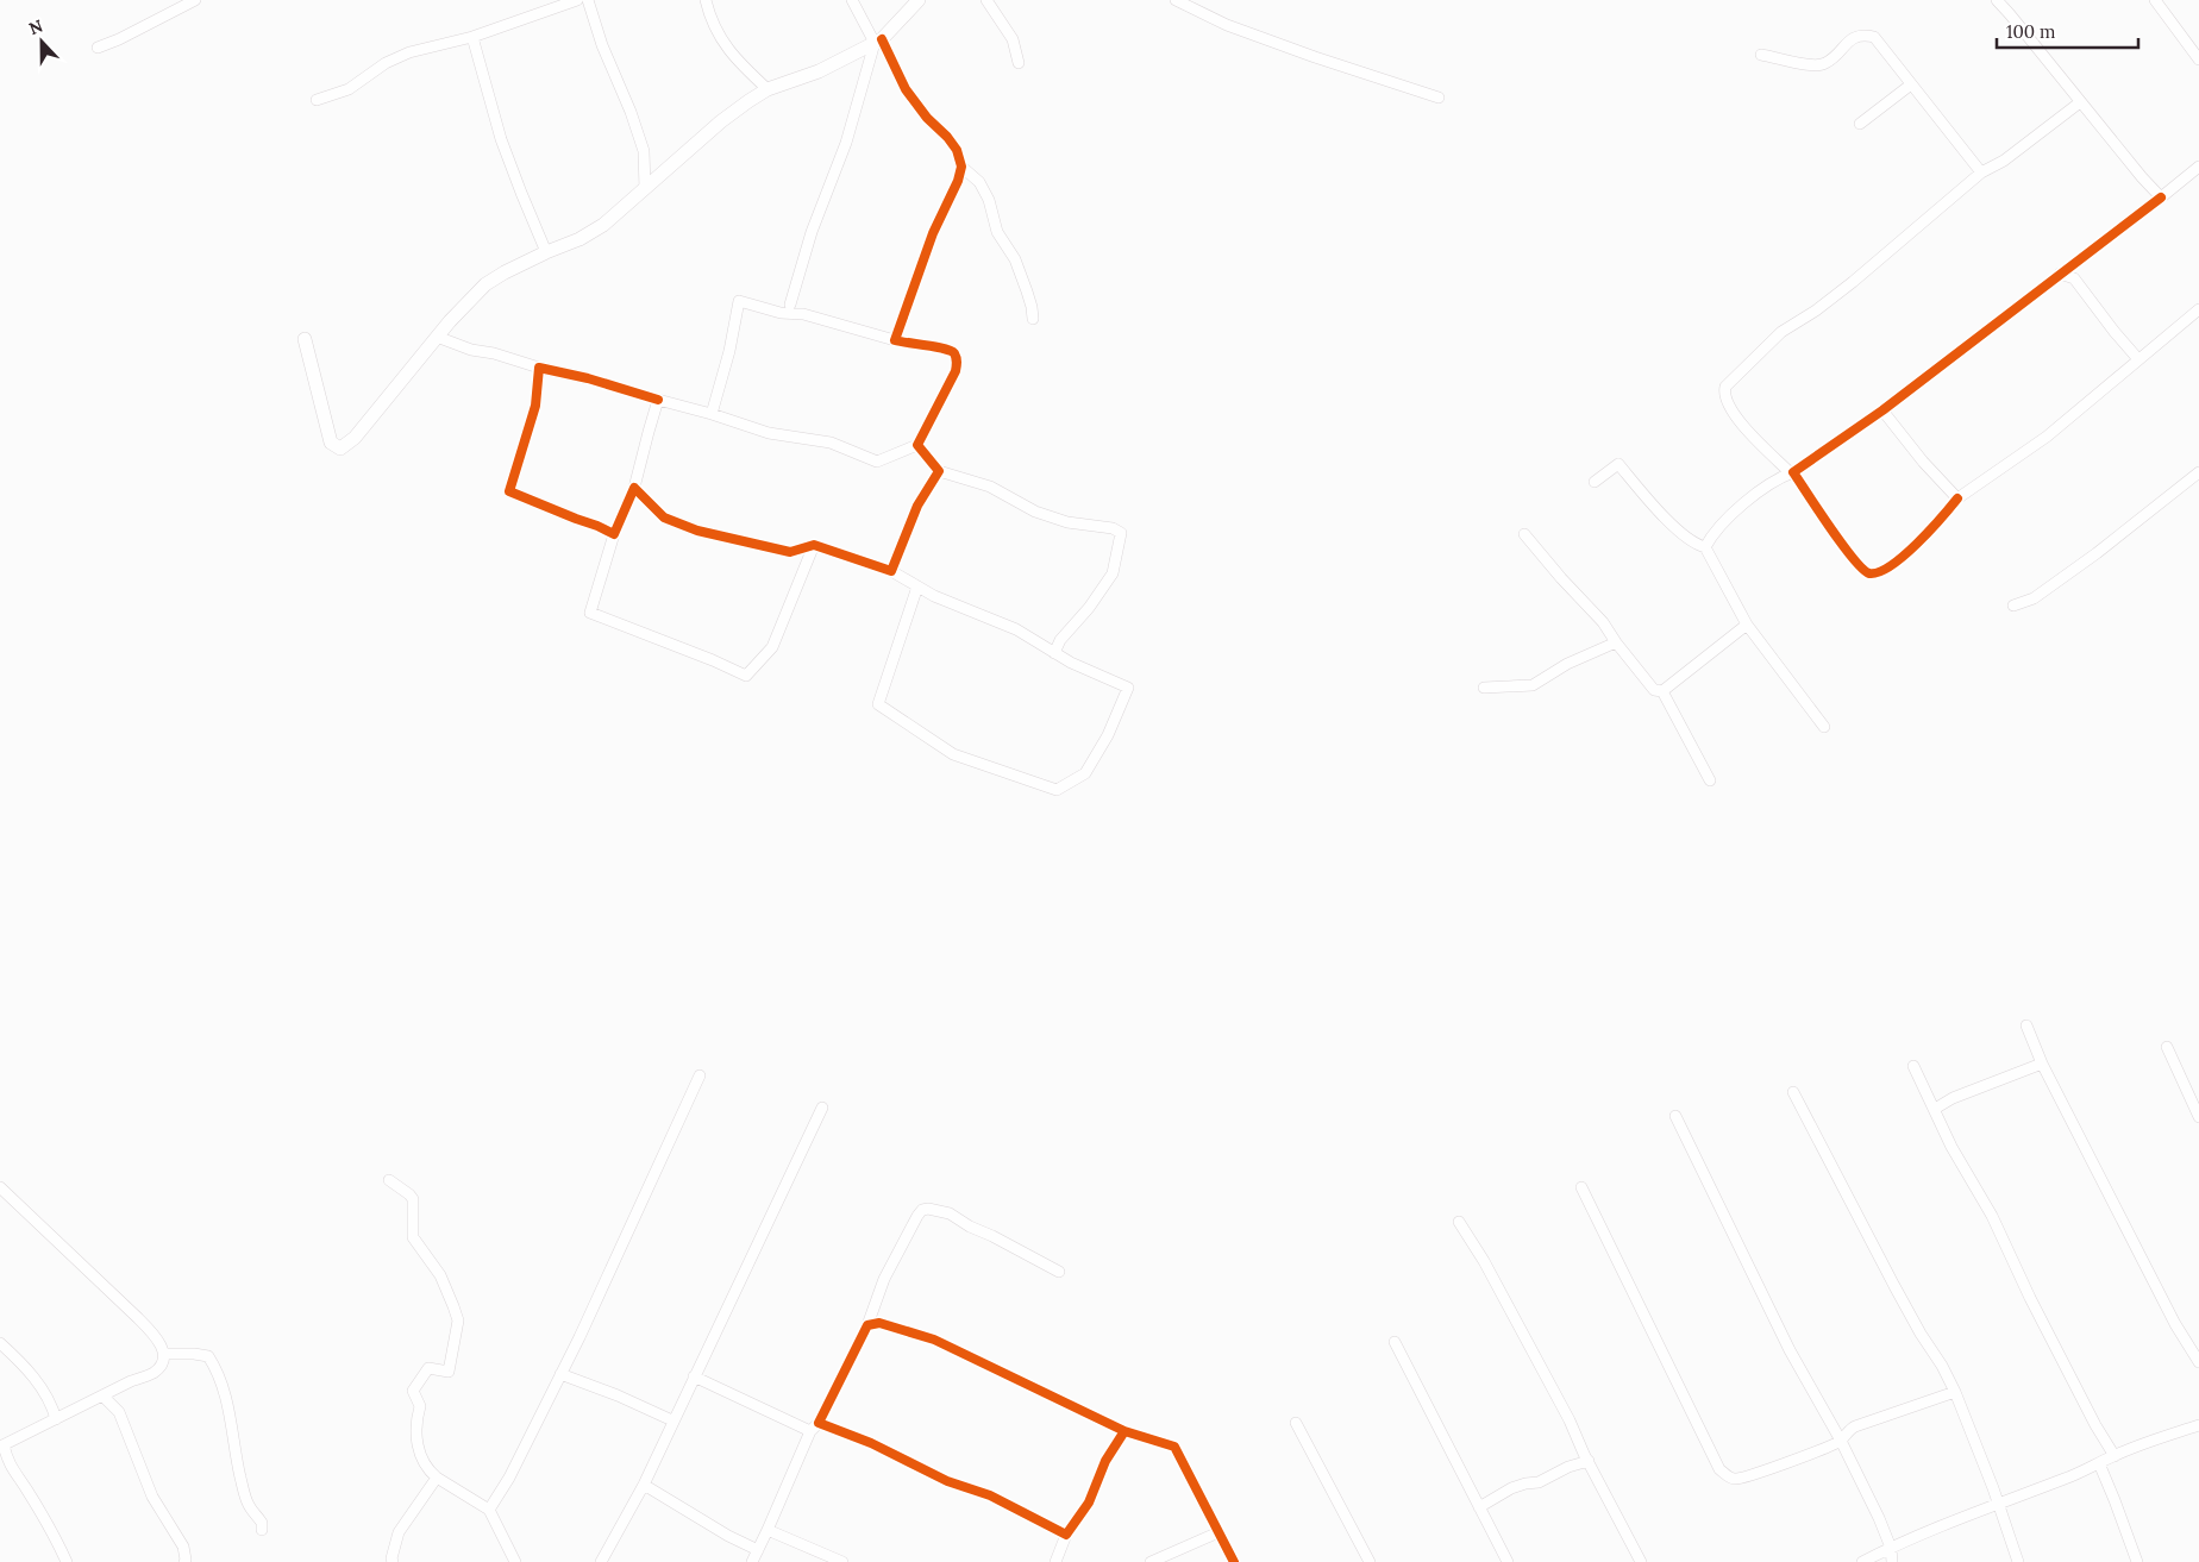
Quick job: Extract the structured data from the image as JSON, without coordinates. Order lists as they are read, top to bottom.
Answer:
{
  "scale_bar": "100 m",
  "north": "top"
}
